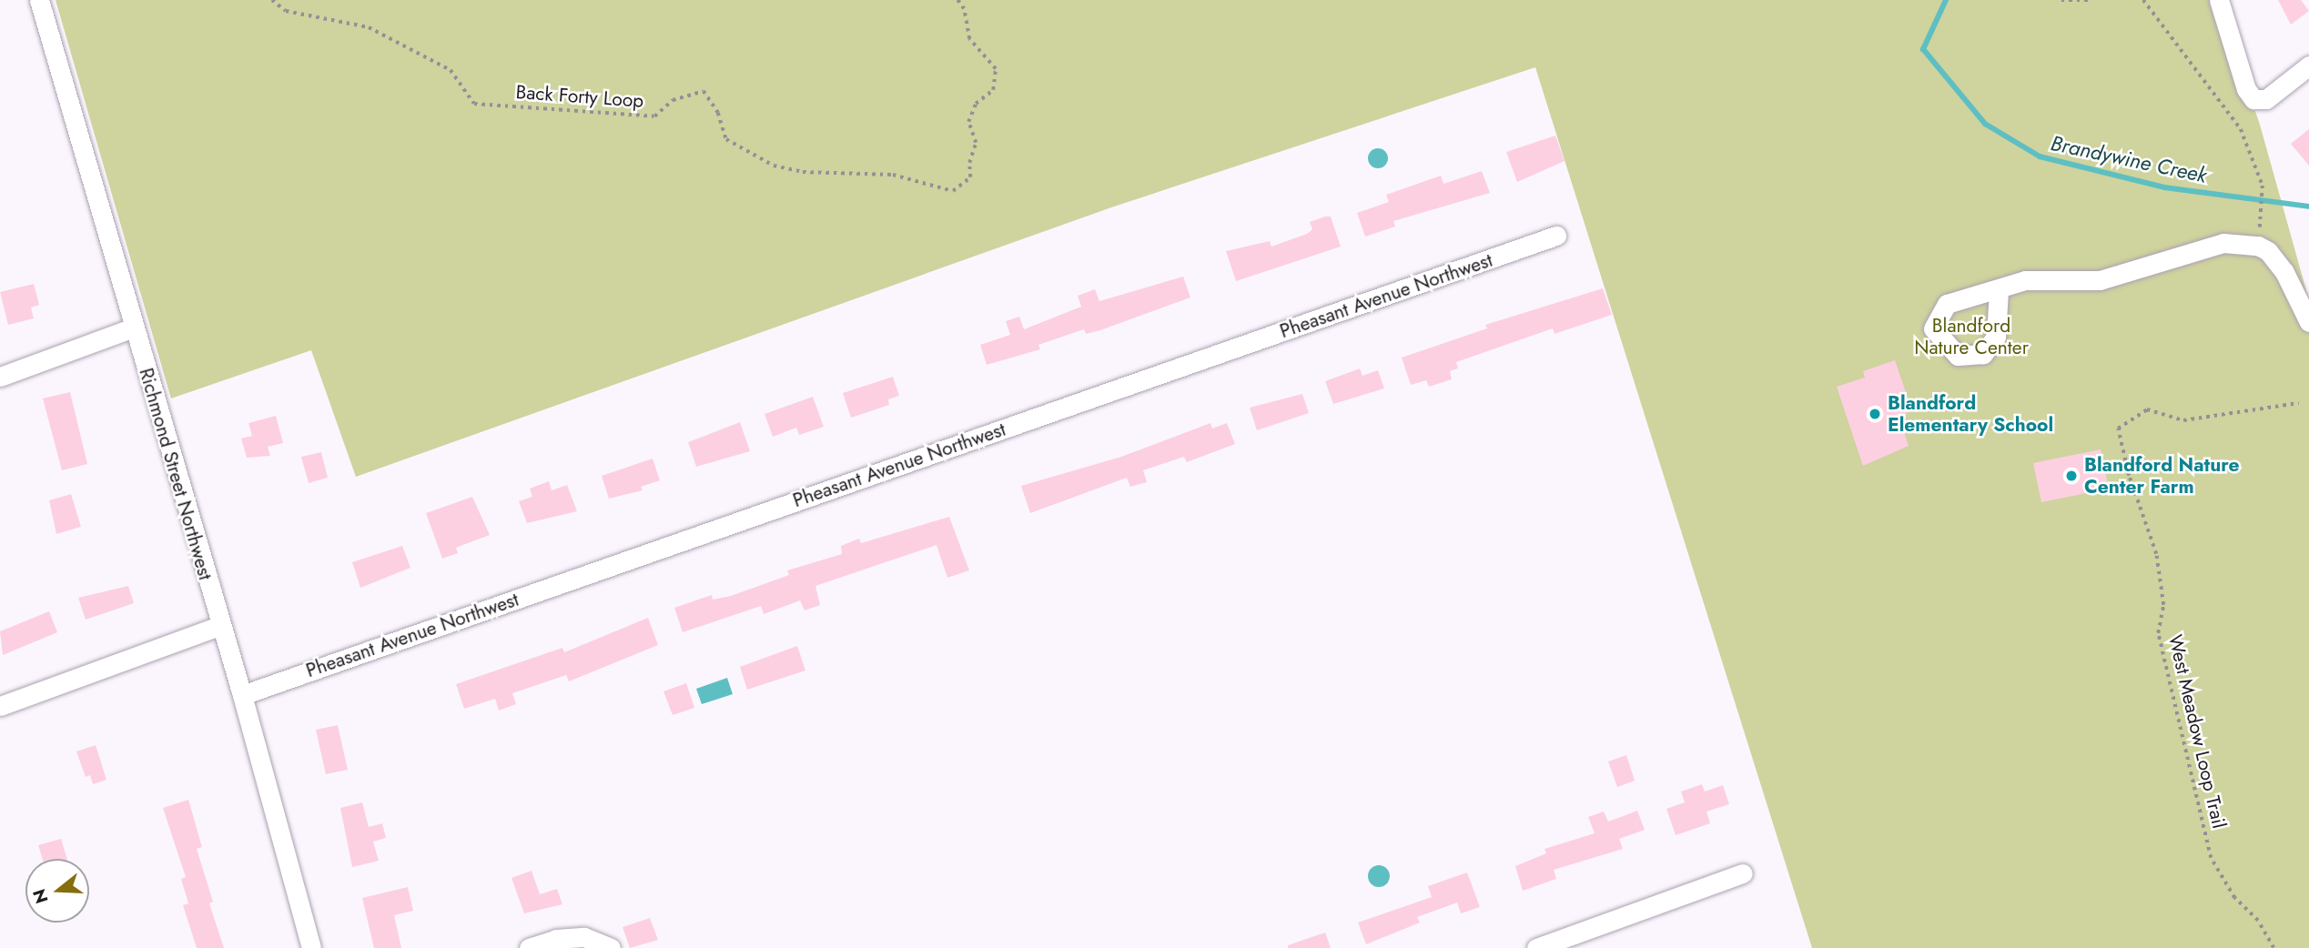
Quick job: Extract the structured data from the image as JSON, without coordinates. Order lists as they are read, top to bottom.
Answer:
{
  "streets": {
    "street": ["Pheasant Avenue Northwest", "Richmond Street Northwest"],
    "path": ["Back Forty Loop", "West Meadow Loop Trail"]
  },
  "crossings": [
    ["Pheasant Avenue Northwest", "Richmond Street Northwest"]
  ],
  "water": ["Brandywine Creek"],
  "parks": ["Blandford Nature Center"],
  "places": ["Blandford Elementary School", "Blandford Nature Center Farm"],
  "north": "left"
}
